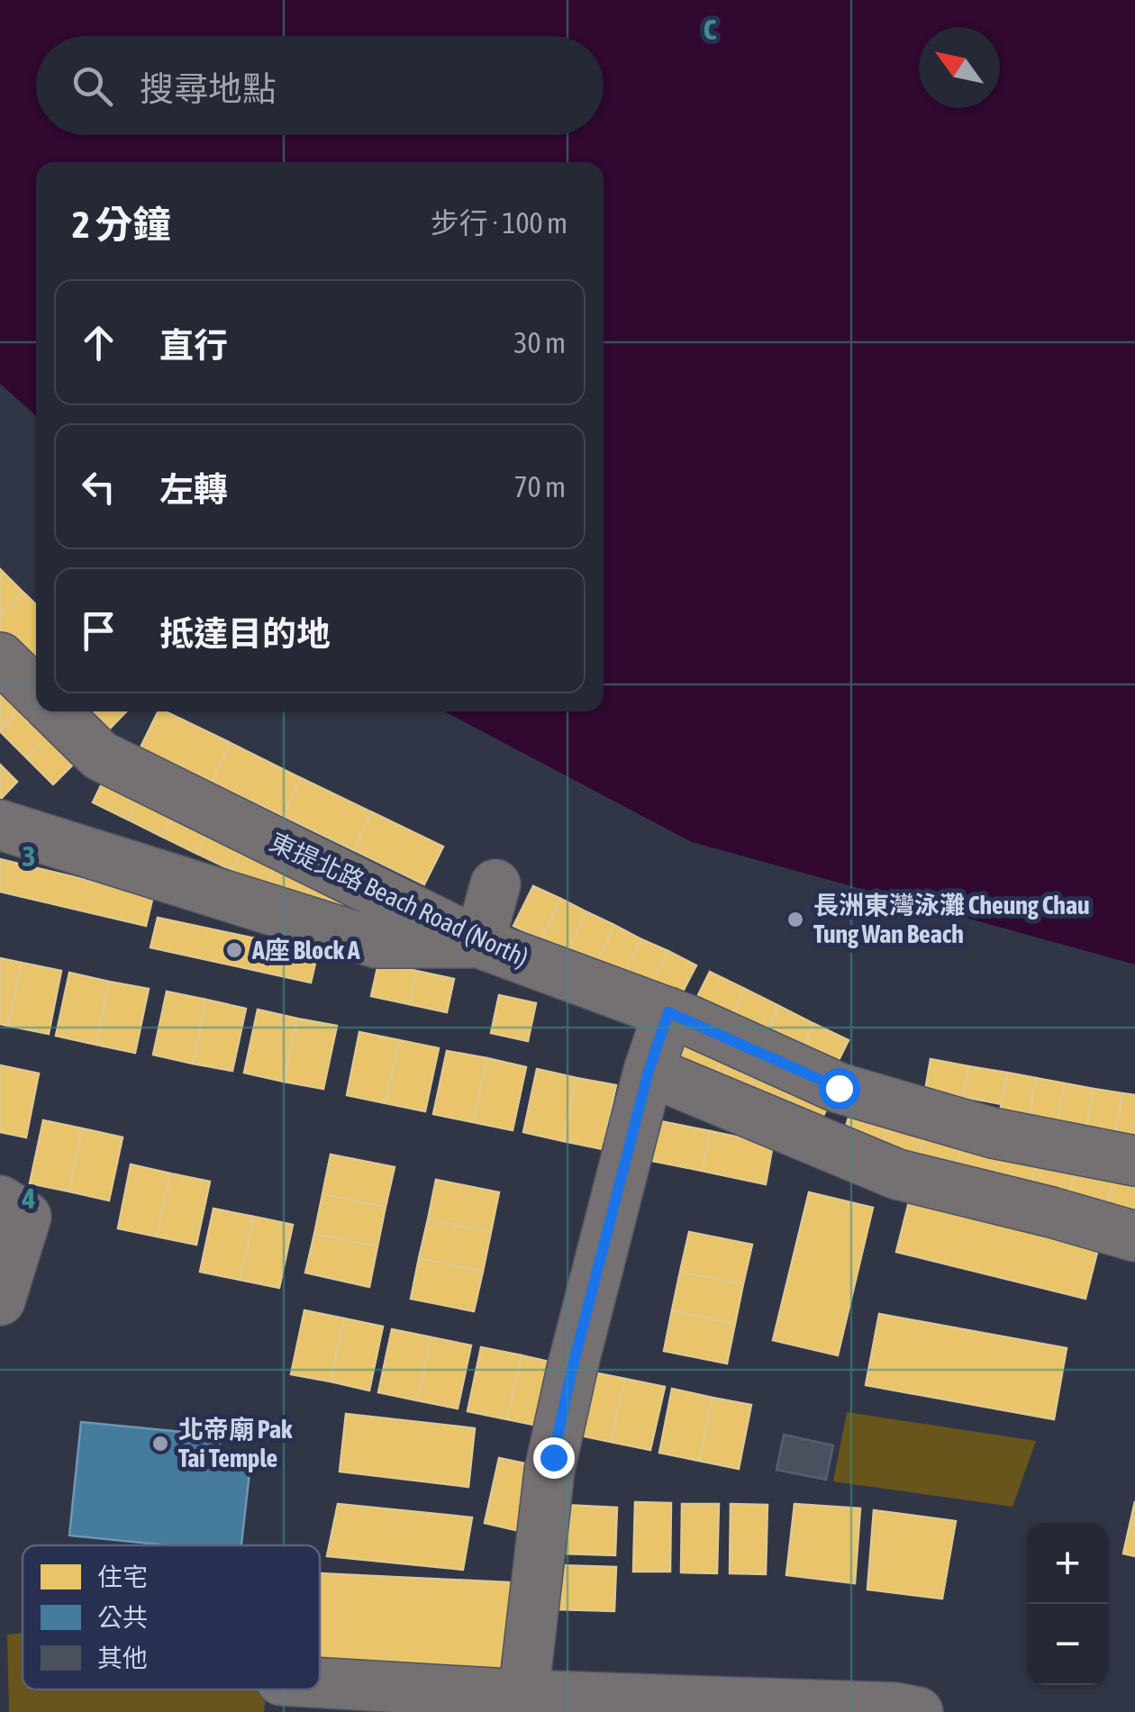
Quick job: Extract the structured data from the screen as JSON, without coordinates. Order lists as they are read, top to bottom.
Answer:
{
  "streets": {
    "street": ["東提北路 Beach Road (North)"]
  },
  "places": ["長洲東灣泳灘 Cheung Chau Tung Wan Beach", "A座 Block A", "北帝廟 Pak Tai Temple"],
  "legend": ["住宅", "公共", "其他"],
  "north": "top left",
  "page": {
    "search": "搜尋地點",
    "heading": ["2 分鐘", "步行 · 100 m"],
    "list": [
      ["直行", "30 m"],
      ["左轉", "70 m"],
      "抵達目的地"
    ],
    "map_buttons": ["+", "−"]
  },
  "grid": {
    "columns": ["C"],
    "rows": ["3", "4"]
  }
}
